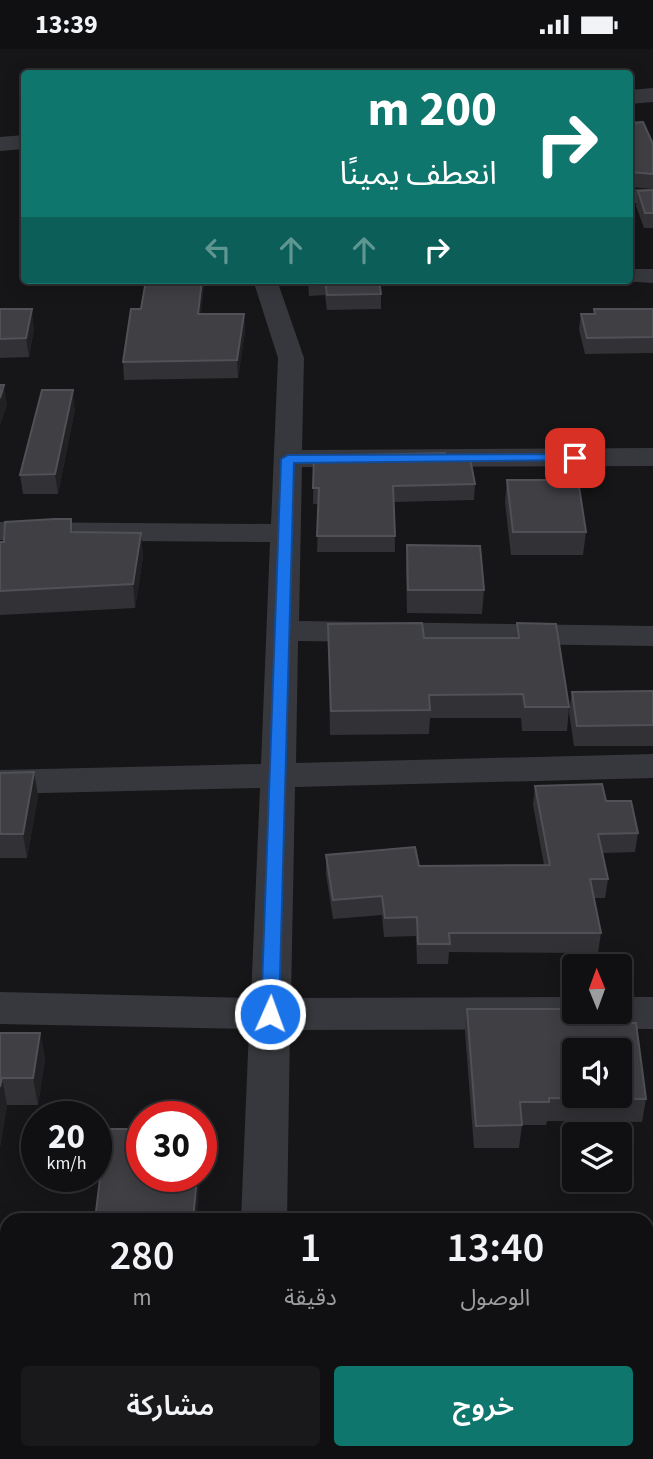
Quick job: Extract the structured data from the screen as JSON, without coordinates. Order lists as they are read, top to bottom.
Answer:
{
  "north": "top",
  "page": {
    "status": "13:39",
    "turn": ["200 m", "انعطف يمينًا"],
    "speed": "20 km/h",
    "limit": "30",
    "eta": [
      "13:40",
      "الوصول",
      "1",
      "دقيقة",
      "280",
      "m"
    ],
    "buttons": ["خروج", "مشاركة"]
  }
}
